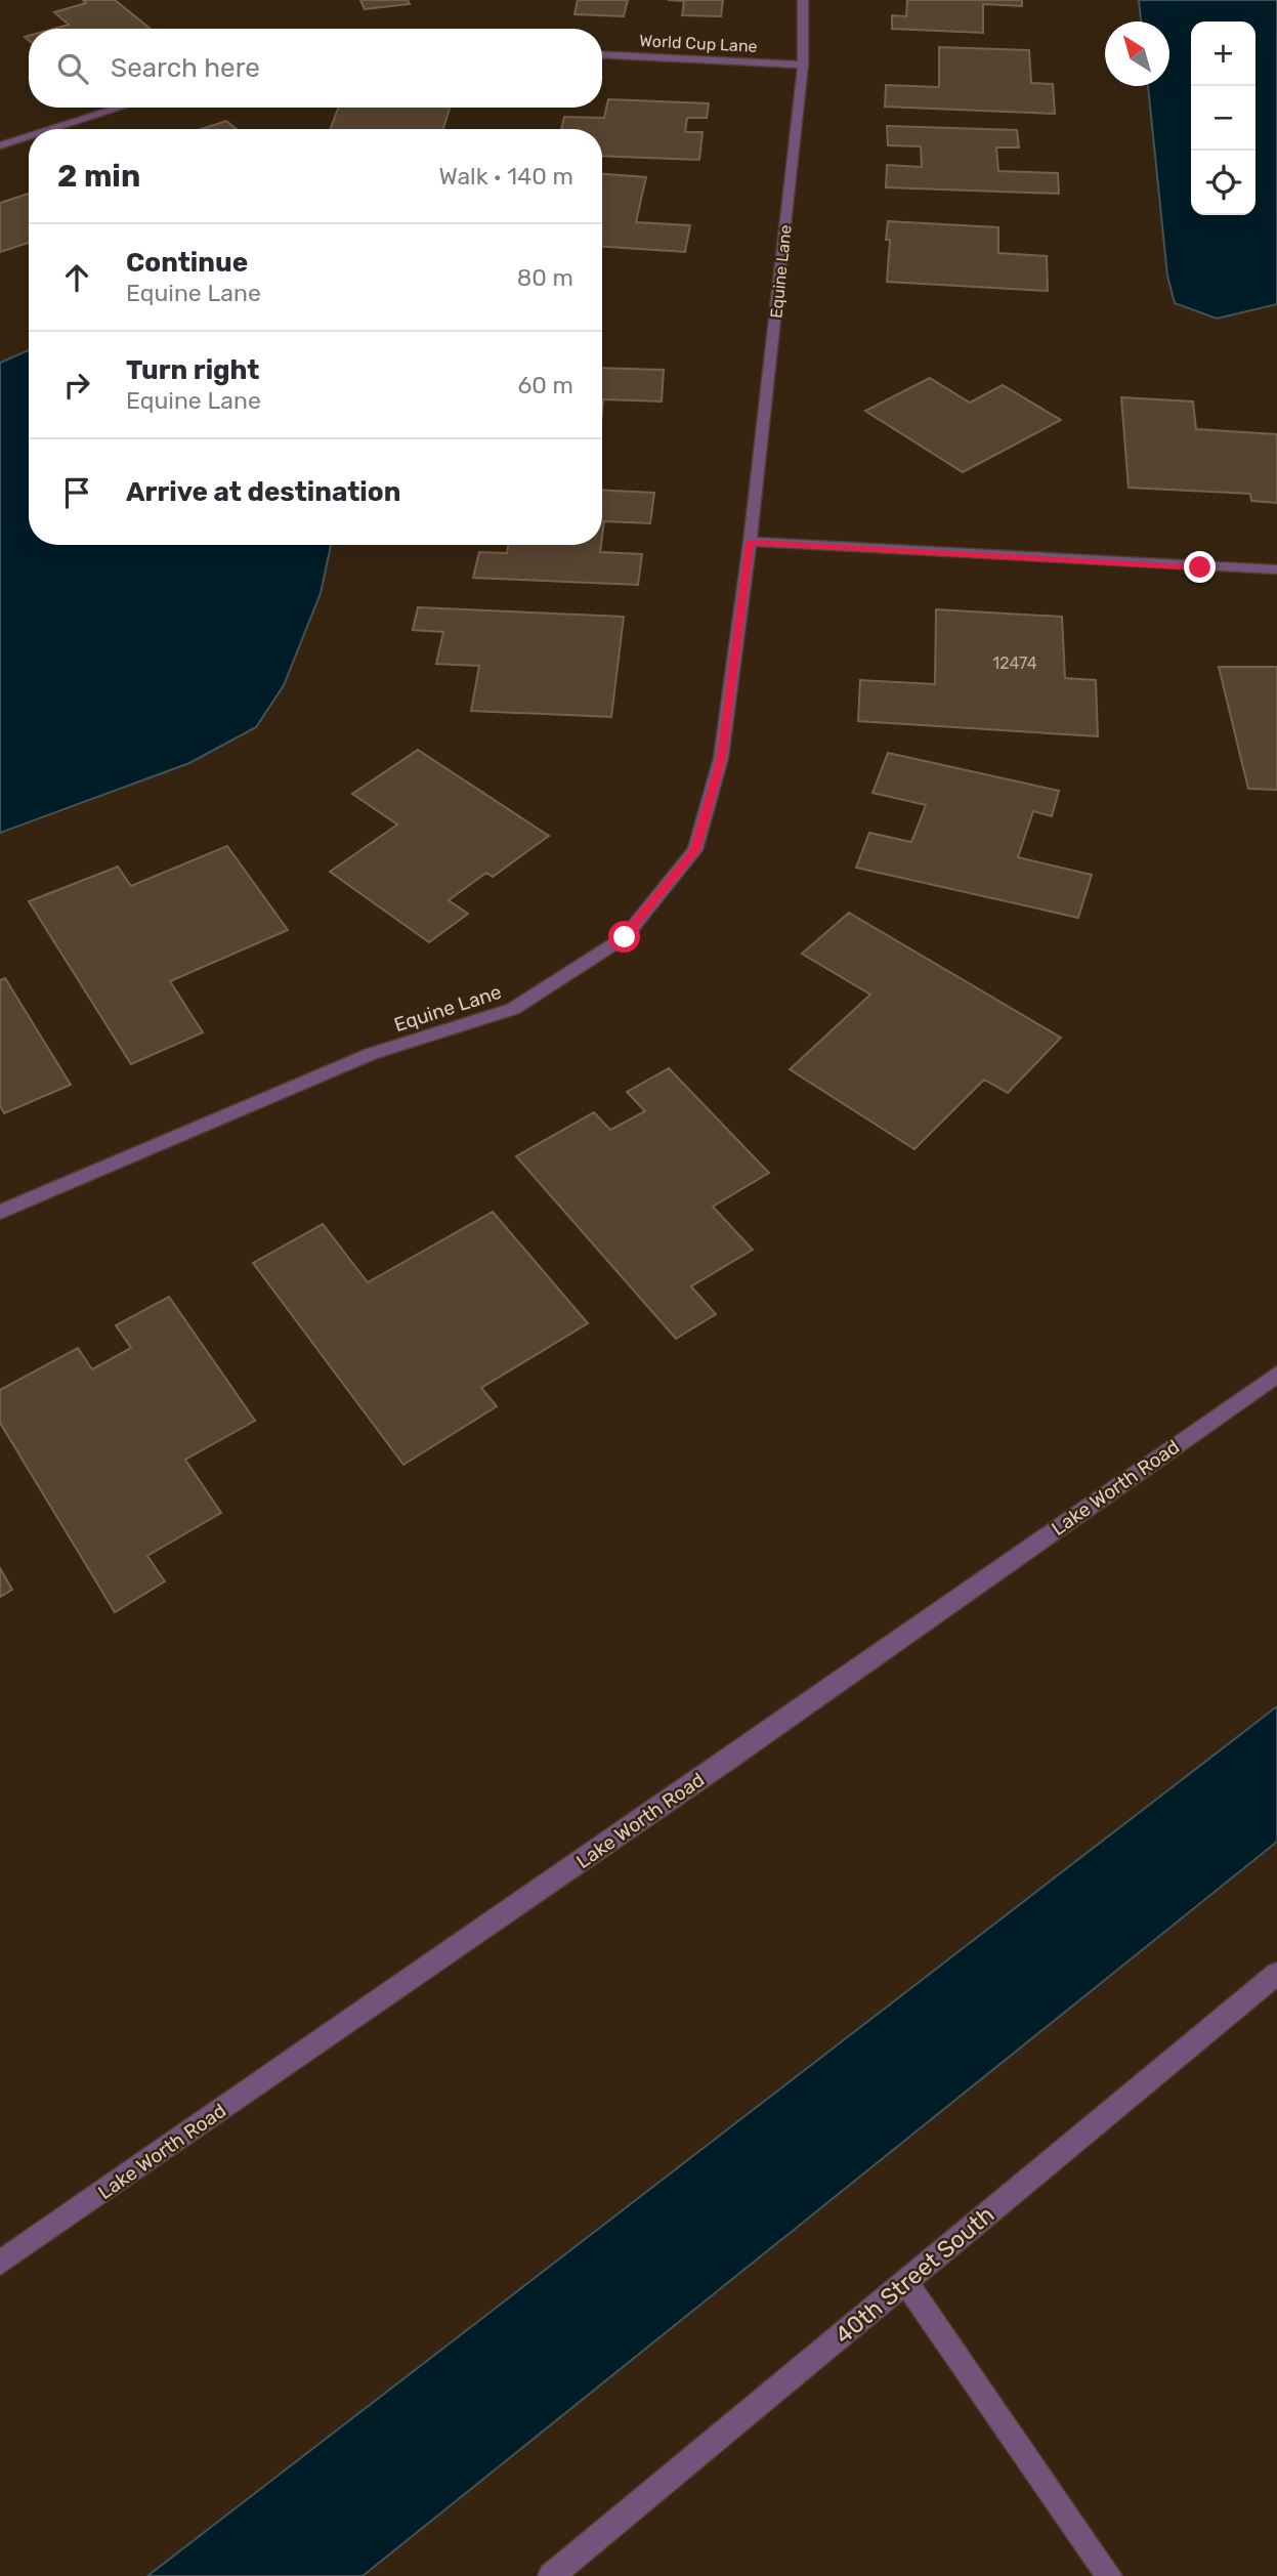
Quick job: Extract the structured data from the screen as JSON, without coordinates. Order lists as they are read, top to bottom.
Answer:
{
  "streets": {
    "street": [
      "World Cup Lane",
      "Equine Lane",
      "Lake Worth Road",
      "40th Street South"
    ]
  },
  "crossings": [
    ["World Cup Lane", "Equine Lane"]
  ],
  "house_numbers": ["12474"],
  "north": "top left",
  "page": {
    "map_buttons": ["+", "−"],
    "search": "Search here",
    "heading": ["2 min", "Walk · 140 m"],
    "list": [
      ["Continue", "Equine Lane", "80 m"],
      ["Turn right", "Equine Lane", "60 m"],
      "Arrive at destination"
    ]
  }
}
